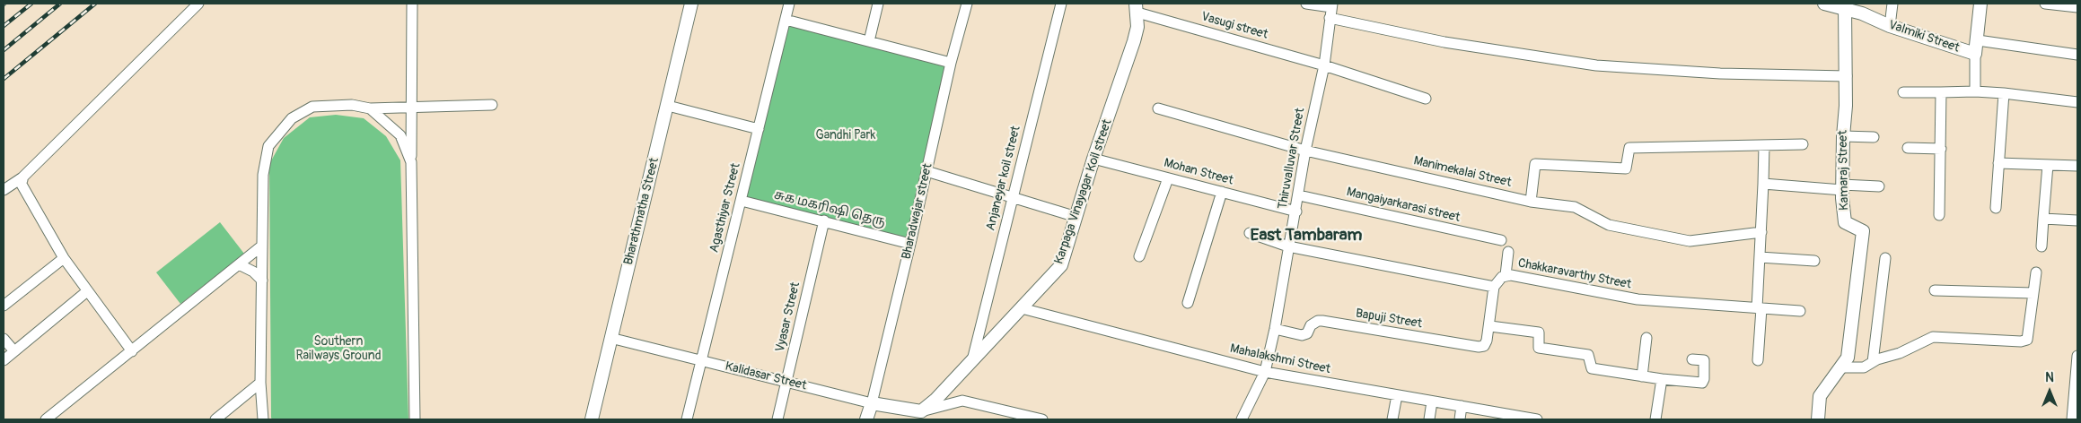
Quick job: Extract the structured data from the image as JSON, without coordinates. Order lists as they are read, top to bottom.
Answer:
{
  "streets": {
    "street": [
      "Vasugi street",
      "Valmiki Street",
      "Thiruvalluvar Street",
      "Kamaraj Street",
      "Mohan Street",
      "Manimekalai Street",
      "Anjaneyar koil street",
      "Karpaga Vinayagar Koil street",
      "Mangaiyarkarasi street",
      "Agasthiyar Street",
      "சுக மகரிஷி தெரு",
      "Bharathmatha Street",
      "Bharadwajar street",
      "Chakkaravarthy Street",
      "Vyasar Street",
      "Bapuji Street",
      "Mahalakshmi Street",
      "Kalidasar Street"
    ]
  },
  "crossings": [
    ["Vasugi street", "Thiruvalluvar Street"],
    ["Vasugi street", "Karpaga Vinayagar Koil street"],
    ["Valmiki Street", "Kamaraj Street"],
    ["Thiruvalluvar Street", "Mohan Street"],
    ["Thiruvalluvar Street", "Manimekalai Street"],
    ["Thiruvalluvar Street", "Mangaiyarkarasi street"],
    ["Thiruvalluvar Street", "Bapuji Street"],
    ["Thiruvalluvar Street", "Mahalakshmi Street"],
    ["Mohan Street", "Karpaga Vinayagar Koil street"],
    ["Anjaneyar koil street", "Karpaga Vinayagar Koil street"],
    ["Karpaga Vinayagar Koil street", "Mahalakshmi Street"],
    ["Karpaga Vinayagar Koil street", "Kalidasar Street"],
    ["Agasthiyar Street", "சுக மகரிஷி தெரு"],
    ["Agasthiyar Street", "Kalidasar Street"],
    ["சுக மகரிஷி தெரு", "Bharadwajar street"],
    ["சுக மகரிஷி தெரு", "Vyasar Street"],
    ["Bharathmatha Street", "Kalidasar Street"],
    ["Bharadwajar street", "Kalidasar Street"],
    ["Chakkaravarthy Street", "Bapuji Street"],
    ["Vyasar Street", "Kalidasar Street"]
  ],
  "districts": ["East Tambaram"],
  "parks": ["Gandhi Park", "Southern Railways Ground"],
  "north": "top"
}
